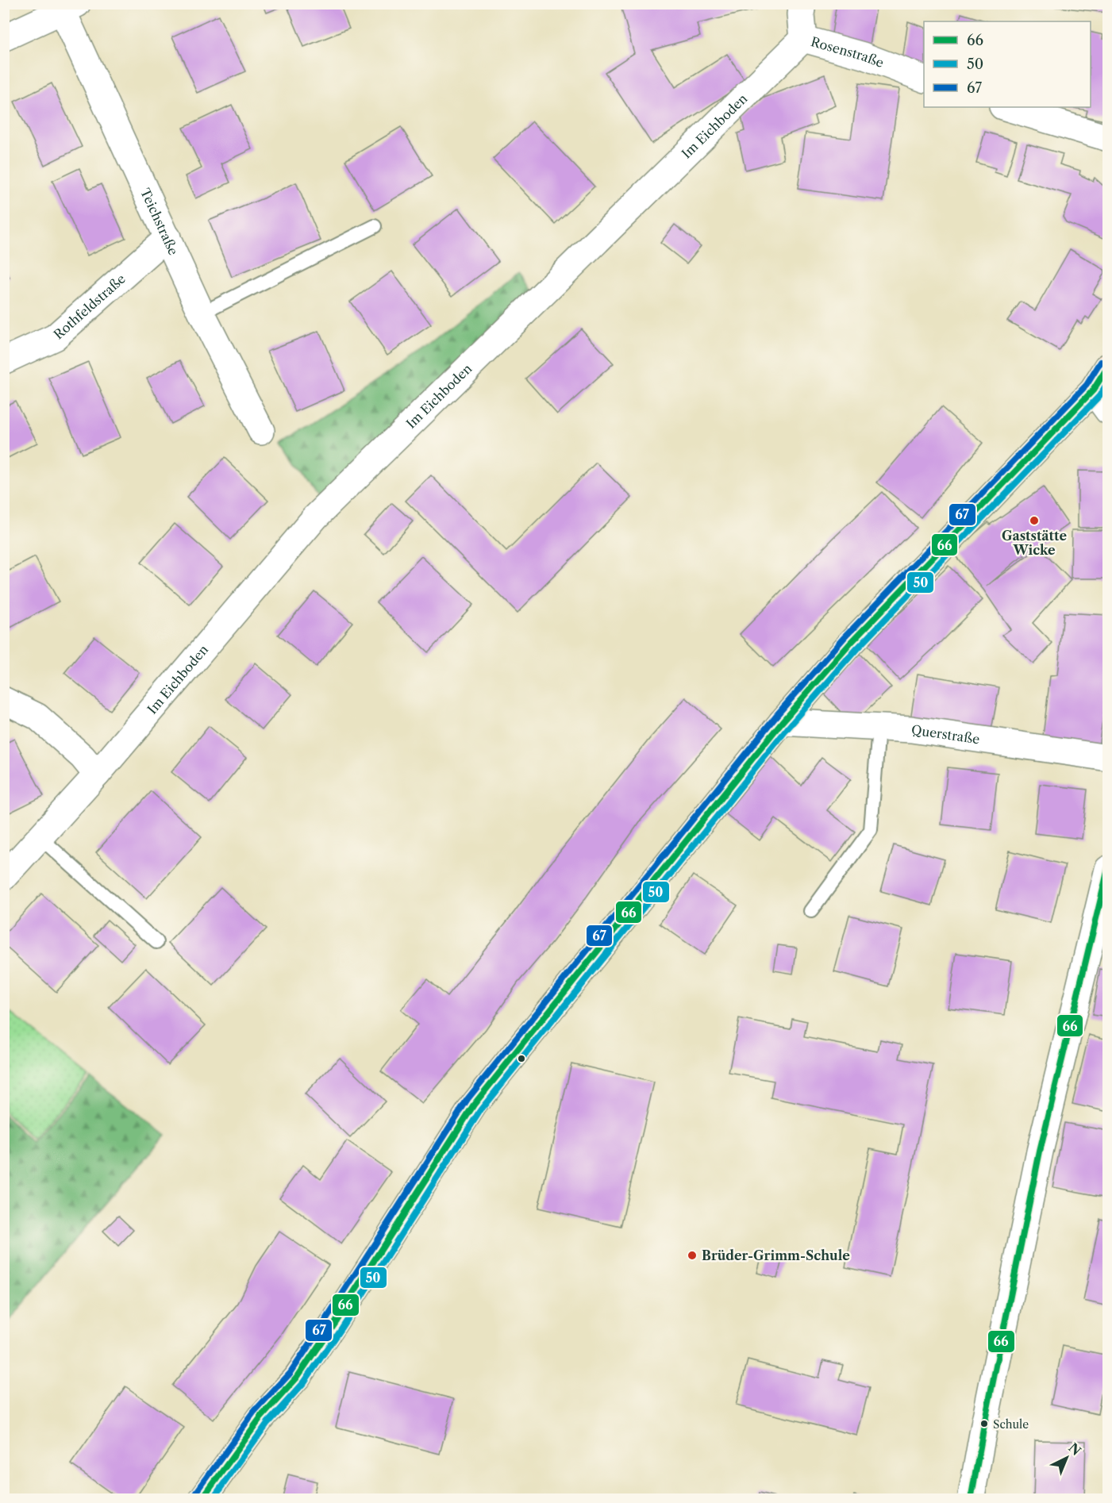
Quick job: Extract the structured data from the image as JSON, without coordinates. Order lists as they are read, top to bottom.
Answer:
{
  "streets": {
    "street": [
      "Rosenstraße",
      "Im Eichboden",
      "Teichstraße",
      "Rothfeldstraße",
      "Querstraße"
    ]
  },
  "crossings": [
    ["Rosenstraße", "Im Eichboden"],
    ["Teichstraße", "Rothfeldstraße"]
  ],
  "places": ["Gaststätte Wicke", "Brüder-Grimm-Schule", "Schule"],
  "lines": ["transit line 67", "transit line 66", "transit line 50"],
  "legend": ["66", "50", "67"],
  "north": "top right"
}
